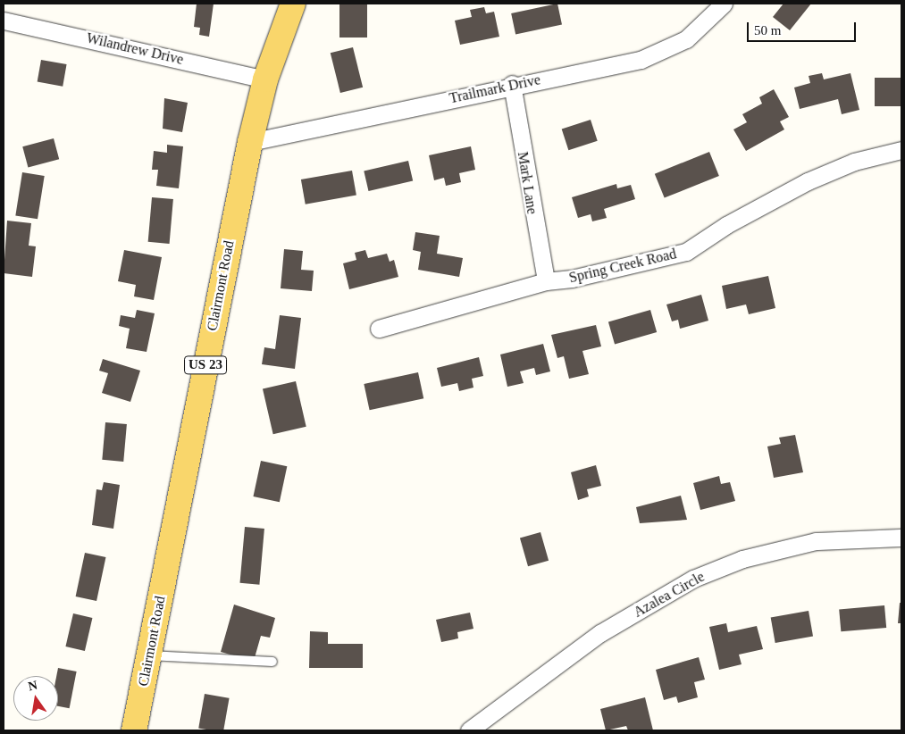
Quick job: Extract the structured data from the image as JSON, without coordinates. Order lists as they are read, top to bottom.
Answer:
{
  "streets": {
    "main road": ["Clairmont Road", "US 23"],
    "street": [
      "Wilandrew Drive",
      "Trailmark Drive",
      "Mark Lane",
      "Spring Creek Road",
      "Azalea Circle"
    ]
  },
  "crossings": [
    ["Wilandrew Drive", "Clairmont Road"],
    ["Trailmark Drive", "Mark Lane"],
    ["Trailmark Drive", "Clairmont Road"],
    ["Mark Lane", "Spring Creek Road"]
  ],
  "scale_bar": "50 m",
  "north": "top"
}
